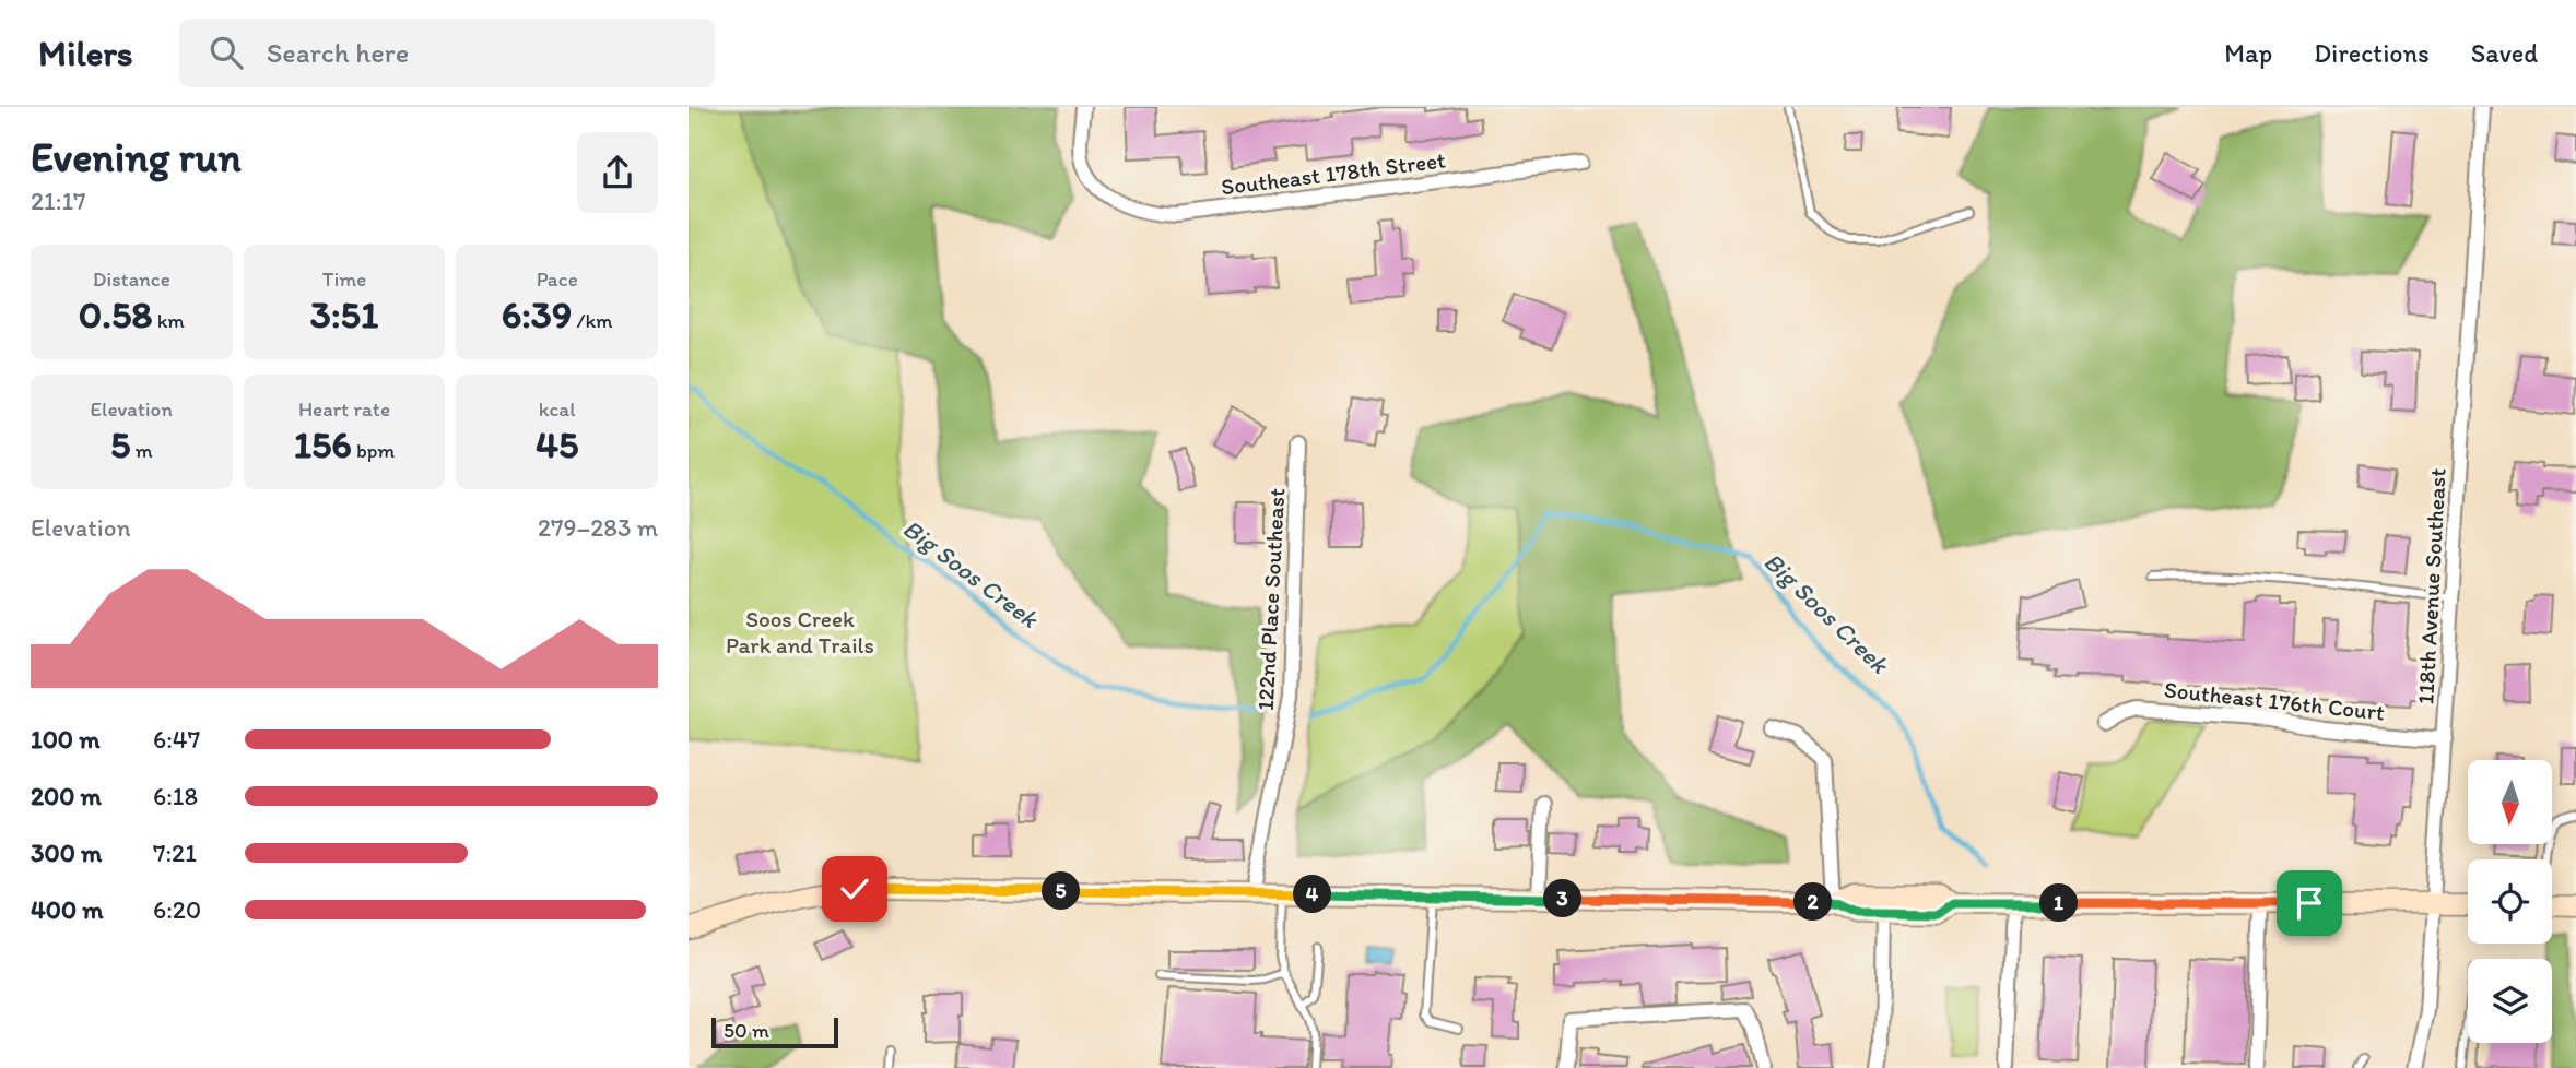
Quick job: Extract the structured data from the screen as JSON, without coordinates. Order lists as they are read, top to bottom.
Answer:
{
  "streets": {
    "street": [
      "Southeast 178th Street",
      "118th Avenue Southeast",
      "122nd Place Southeast",
      "Southeast 176th Court"
    ]
  },
  "crossings": [
    ["118th Avenue Southeast", "Southeast 176th Court"]
  ],
  "water": ["Big Soos Creek"],
  "parks": ["Soos Creek Park and Trails"],
  "scale_bar": "50 m",
  "north": "bottom",
  "page": {
    "header": "Milers",
    "search": "Search here",
    "nav": ["Map", "Directions", "Saved"],
    "heading": ["Evening run", "21:17"],
    "stats": [
      ["Distance", "0.58 km"],
      ["Time", "3:51"],
      ["Pace", "6:39 /km"],
      ["Elevation", "5 m"],
      ["Heart rate", "156 bpm"],
      ["kcal", "45"]
    ],
    "chart": ["Elevation", "279–283 m"],
    "list": [
      {
        "name": "100 m",
        "note": "6:47"
      },
      {
        "name": "200 m",
        "note": "6:18"
      },
      {
        "name": "300 m",
        "note": "7:21"
      },
      {
        "name": "400 m",
        "note": "6:20"
      }
    ],
    "pins": [
      "5",
      "4",
      "3",
      "2",
      "1"
    ],
    "scale": "50 m"
  }
}
